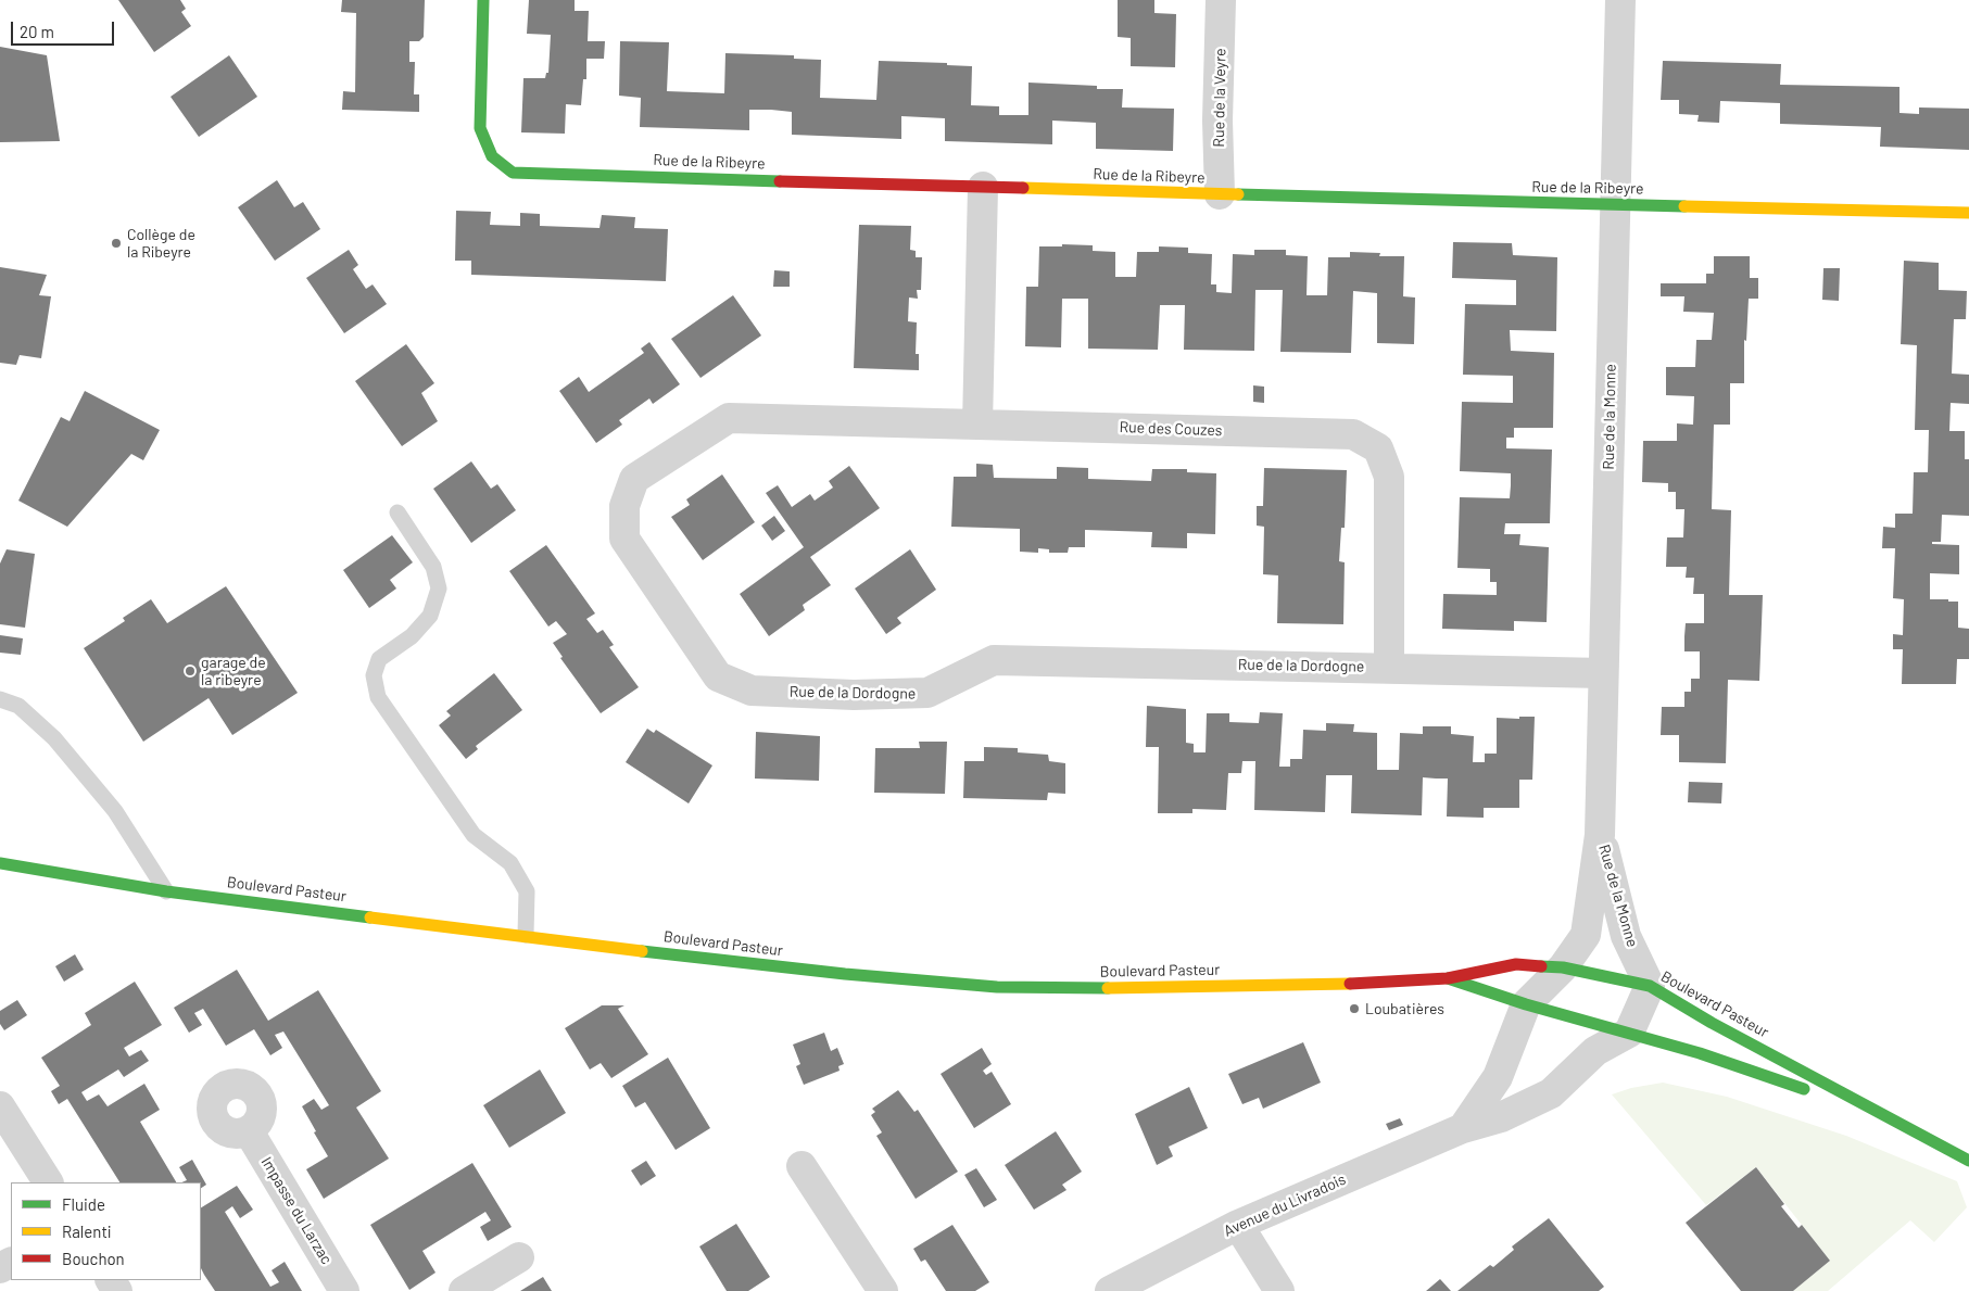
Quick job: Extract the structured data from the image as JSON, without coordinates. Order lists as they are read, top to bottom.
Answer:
{
  "streets": {
    "main road": ["Rue de la Ribeyre", "Boulevard Pasteur"],
    "street": [
      "Rue de la Veyre",
      "Rue de la Monne",
      "Rue des Couzes",
      "Rue de la Dordogne",
      "Avenue du Livradois",
      "Impasse du Larzac"
    ]
  },
  "crossings": [
    ["Rue de la Veyre", "Rue de la Ribeyre"],
    ["Rue de la Ribeyre", "Rue de la Monne"],
    ["Rue de la Monne", "Rue de la Dordogne"],
    ["Rue de la Monne", "Boulevard Pasteur"],
    ["Rue des Couzes", "Rue de la Dordogne"],
    ["Boulevard Pasteur", "Avenue du Livradois"]
  ],
  "places": ["Collège de la Ribeyre", "garage de la ribeyre", "Loubatières"],
  "legend": ["Fluide", "Ralenti", "Bouchon"],
  "scale_bar": "20 m"
}
